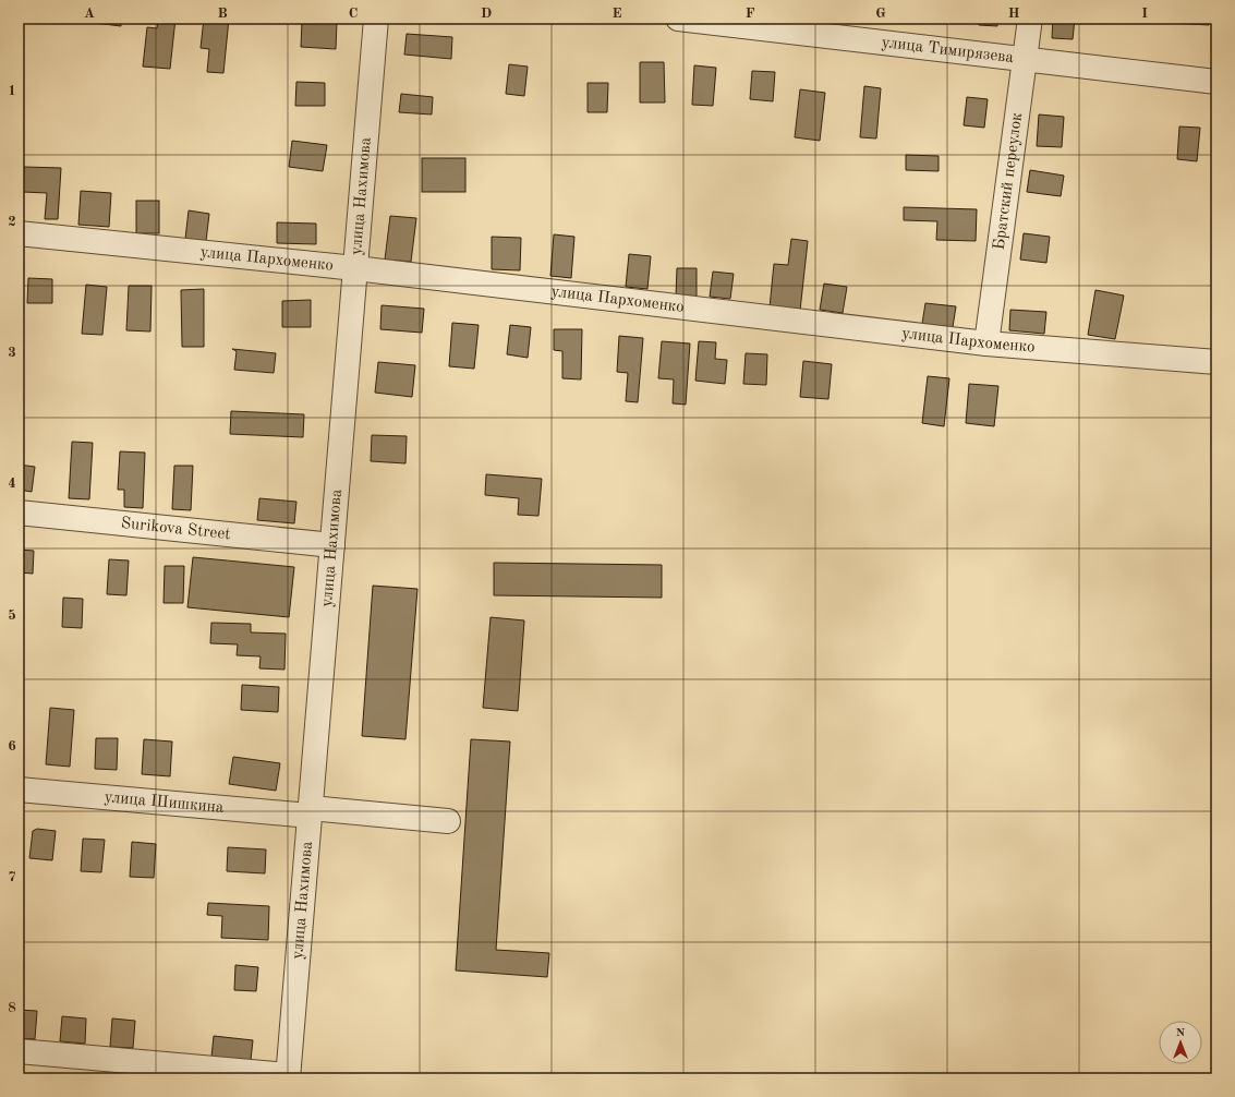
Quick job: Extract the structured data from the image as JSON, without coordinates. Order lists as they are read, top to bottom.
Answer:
{
  "streets": {
    "street": [
      "улица Тимирязева",
      "Братский переулок",
      "улица Нахимова",
      "улица Пархоменко",
      "Surikova Street",
      "улица Шишкина"
    ]
  },
  "crossings": [
    ["улица Тимирязева", "Братский переулок"],
    ["Братский переулок", "улица Пархоменко"],
    ["улица Нахимова", "улица Пархоменко"],
    ["улица Нахимова", "Surikova Street"],
    ["улица Нахимова", "улица Шишкина"]
  ],
  "north": "top",
  "grid": {
    "columns": [
      "A",
      "B",
      "C",
      "D",
      "E",
      "F",
      "G",
      "H",
      "I"
    ],
    "rows": [
      "1",
      "2",
      "3",
      "4",
      "5",
      "6",
      "7",
      "8"
    ]
  }
}
